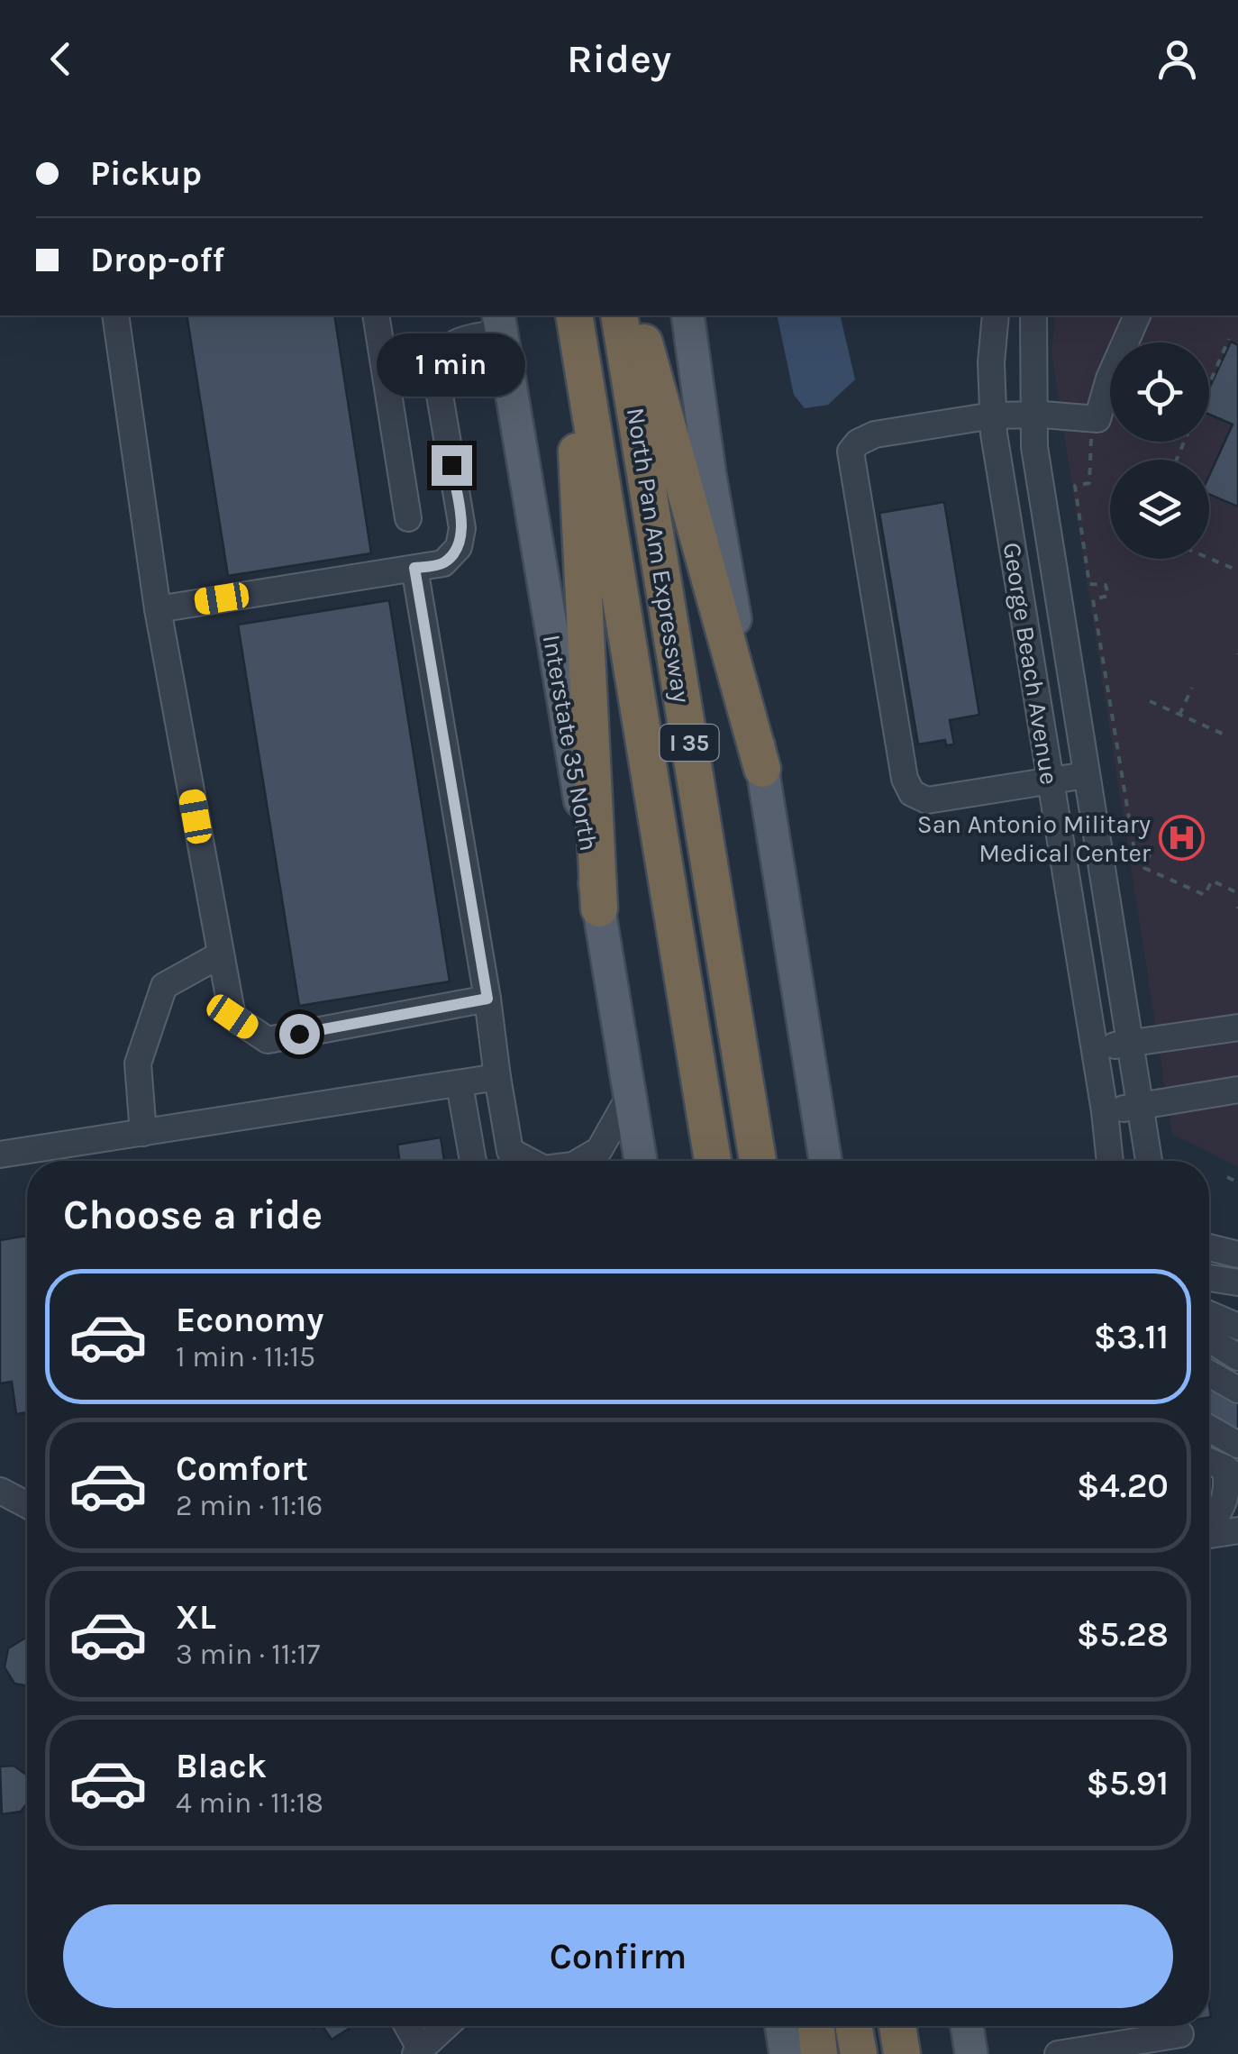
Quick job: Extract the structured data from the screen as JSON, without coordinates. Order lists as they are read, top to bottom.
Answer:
{
  "streets": {
    "highway": ["North Pan Am Expressway", "I 35"],
    "main road": ["Interstate 35 North"],
    "street": ["George Beach Avenue"]
  },
  "places": {
    "hospital": ["San Antonio Military Medical Center"]
  },
  "page": {
    "header": "Ridey",
    "banner": ["Pickup", "Drop-off"],
    "bubble": "1 min",
    "heading": "Choose a ride",
    "list": [
      {
        "name": "Economy",
        "note": "1 min · 11:15",
        "value": "$3.11"
      },
      {
        "name": "Comfort",
        "note": "2 min · 11:16",
        "value": "$4.20"
      },
      {
        "name": "XL",
        "note": "3 min · 11:17",
        "value": "$5.28"
      },
      {
        "name": "Black",
        "note": "4 min · 11:18",
        "value": "$5.91"
      }
    ],
    "buttons": "Confirm"
  }
}
